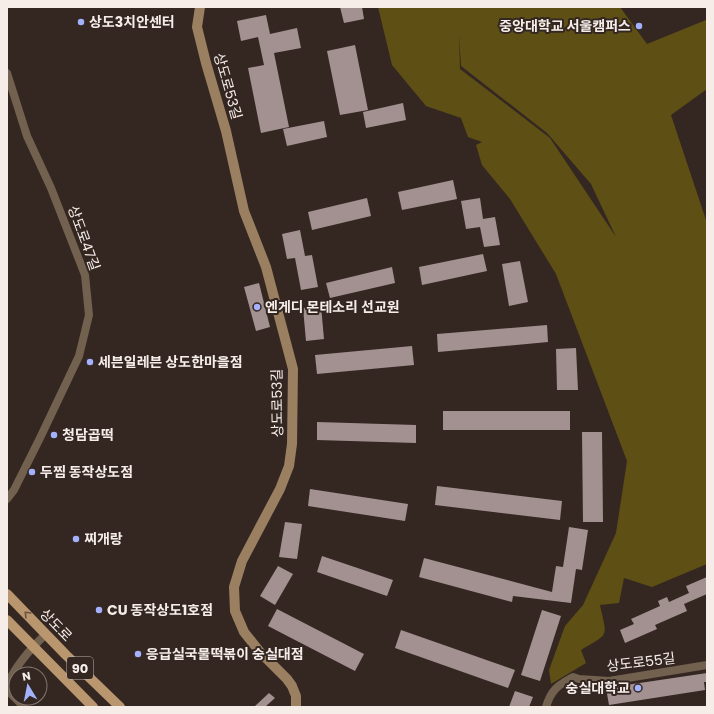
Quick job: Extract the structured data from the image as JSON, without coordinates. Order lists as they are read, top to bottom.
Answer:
{
  "streets": {
    "main road": ["상도로", "90"],
    "street": ["상도로53길", "상도로47길", "상도로55길"]
  },
  "places": [
    "상도3치안센터",
    "중앙대학교 서울캠퍼스",
    "엔게디 몬테소리 선교원",
    "세븐일레븐 상도한마을점",
    "청담곱떡",
    "두찜 동작상도점",
    "찌개랑",
    "CU 동작상도1호점",
    "응급실국물떡볶이 숭실대점",
    "숭실대학교"
  ],
  "north": "top"
}
